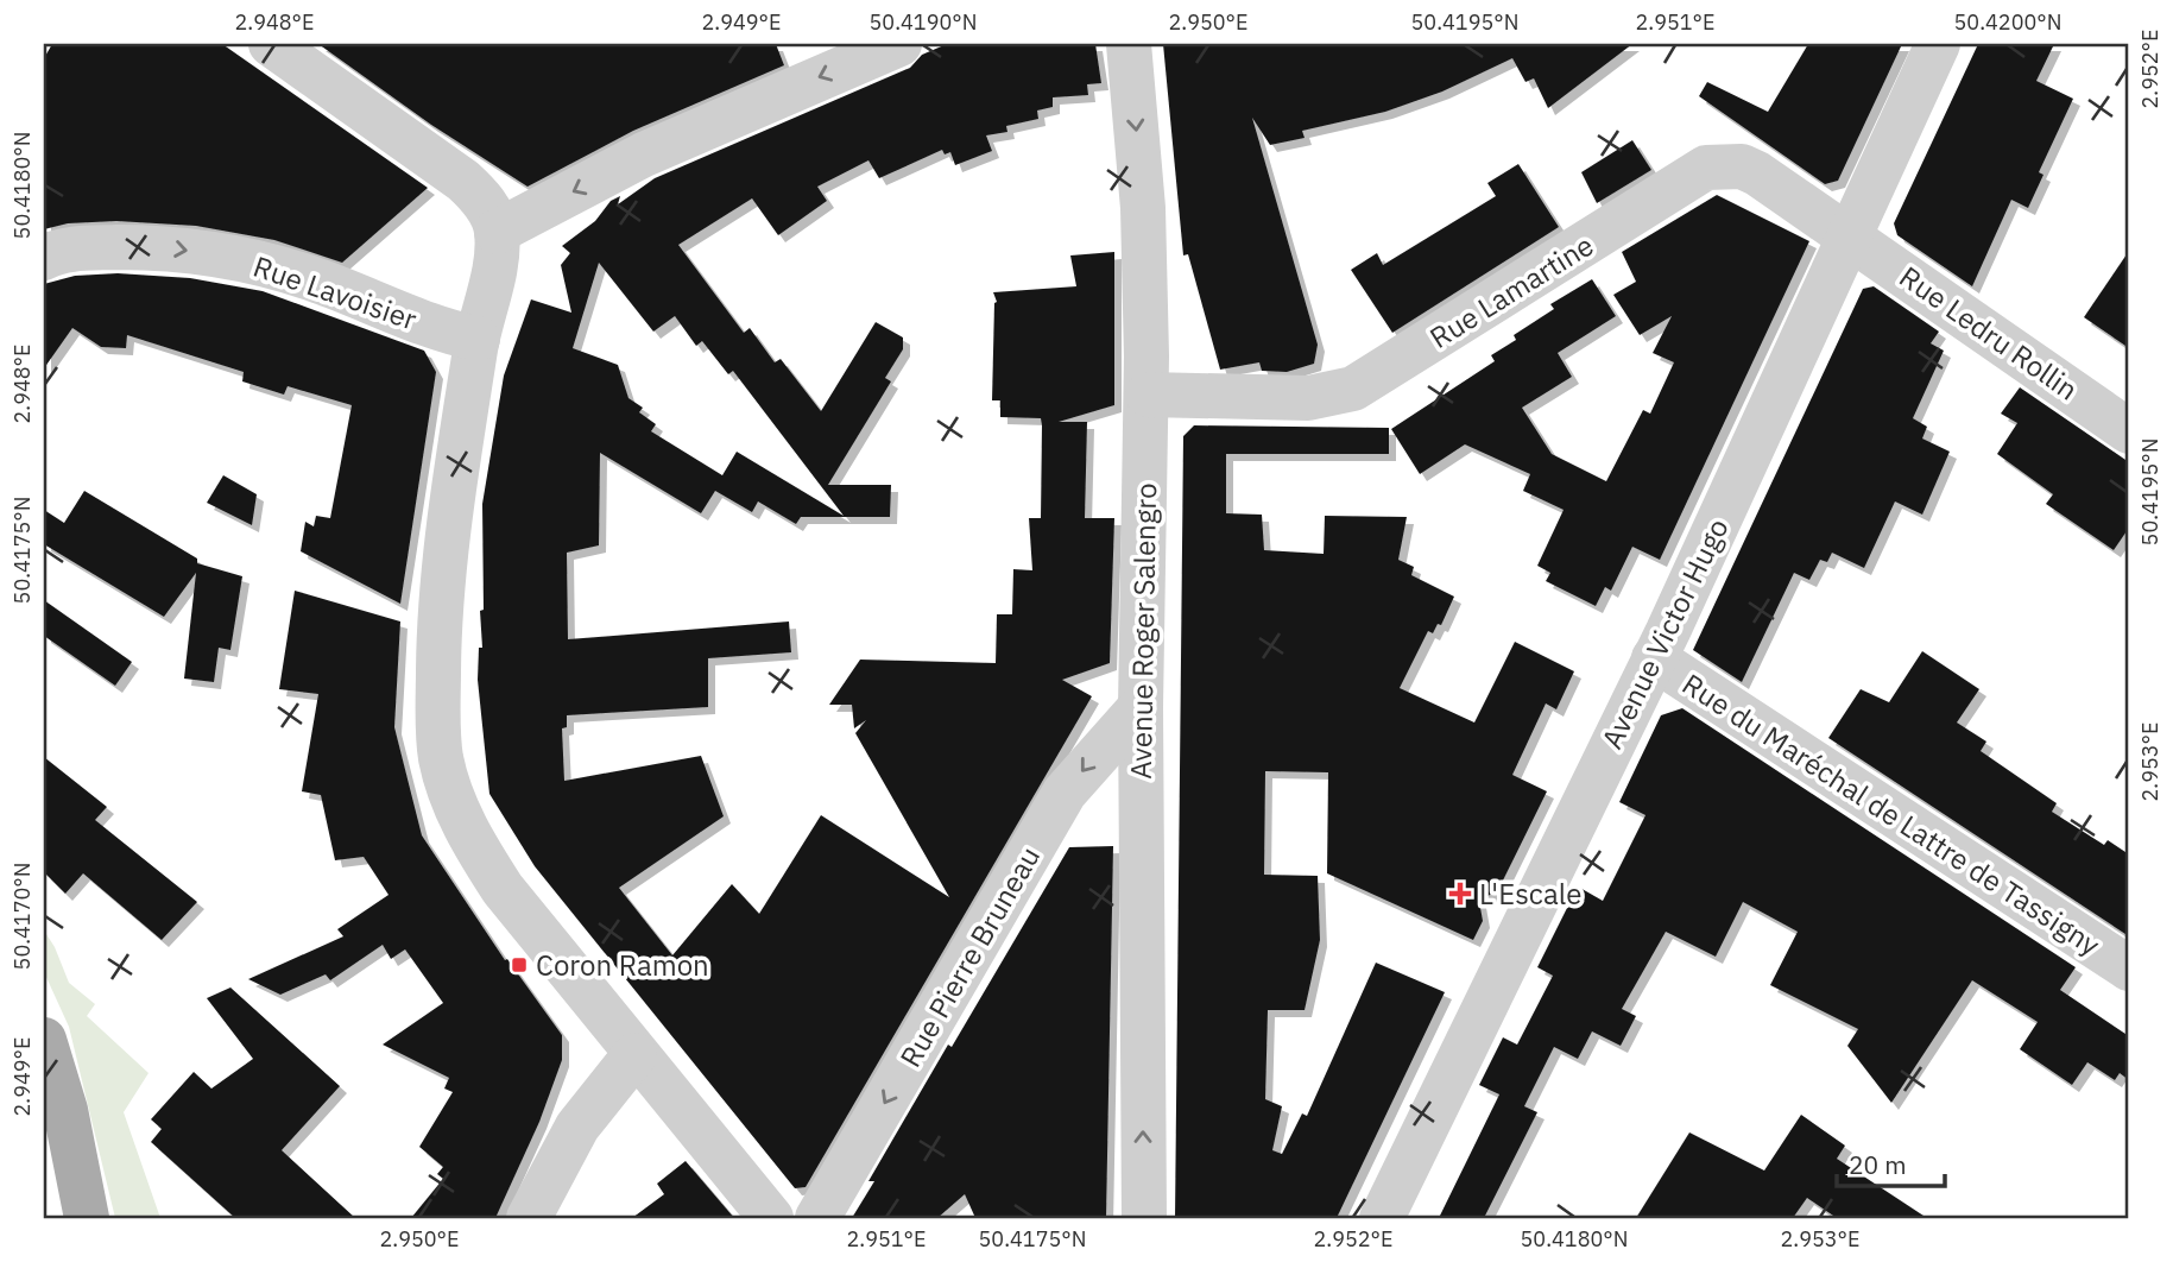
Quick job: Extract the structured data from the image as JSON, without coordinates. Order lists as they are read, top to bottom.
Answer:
{
  "streets": {
    "street": [
      "Rue Lamartine",
      "Rue Lavoisier",
      "Rue Ledru Rollin",
      "Avenue Roger Salengro",
      "Avenue Victor Hugo",
      "Rue du Maréchal de Lattre de Tassigny",
      "Rue Pierre Bruneau"
    ]
  },
  "crossings": [
    ["Rue Lamartine", "Rue Ledru Rollin"],
    ["Rue Lamartine", "Avenue Roger Salengro"],
    ["Rue Lamartine", "Avenue Victor Hugo"],
    ["Rue Ledru Rollin", "Avenue Victor Hugo"],
    ["Avenue Roger Salengro", "Rue Pierre Bruneau"],
    ["Avenue Victor Hugo", "Rue du Maréchal de Lattre de Tassigny"]
  ],
  "one_way": ["Rue Lavoisier", "Rue Pierre Bruneau"],
  "places": {
    "health": ["L'Escale"],
    "transit": ["Coron Ramon"]
  },
  "scale_bar": "20 m",
  "coordinates": [
    "2.948°E",
    "2.949°E",
    "50.4190°N",
    "2.950°E",
    "50.4195°N",
    "2.951°E",
    "50.4200°N",
    "2.952°E",
    "50.4180°N",
    "50.4175°N",
    "2.953°E",
    "50.4170°N"
  ]
}
